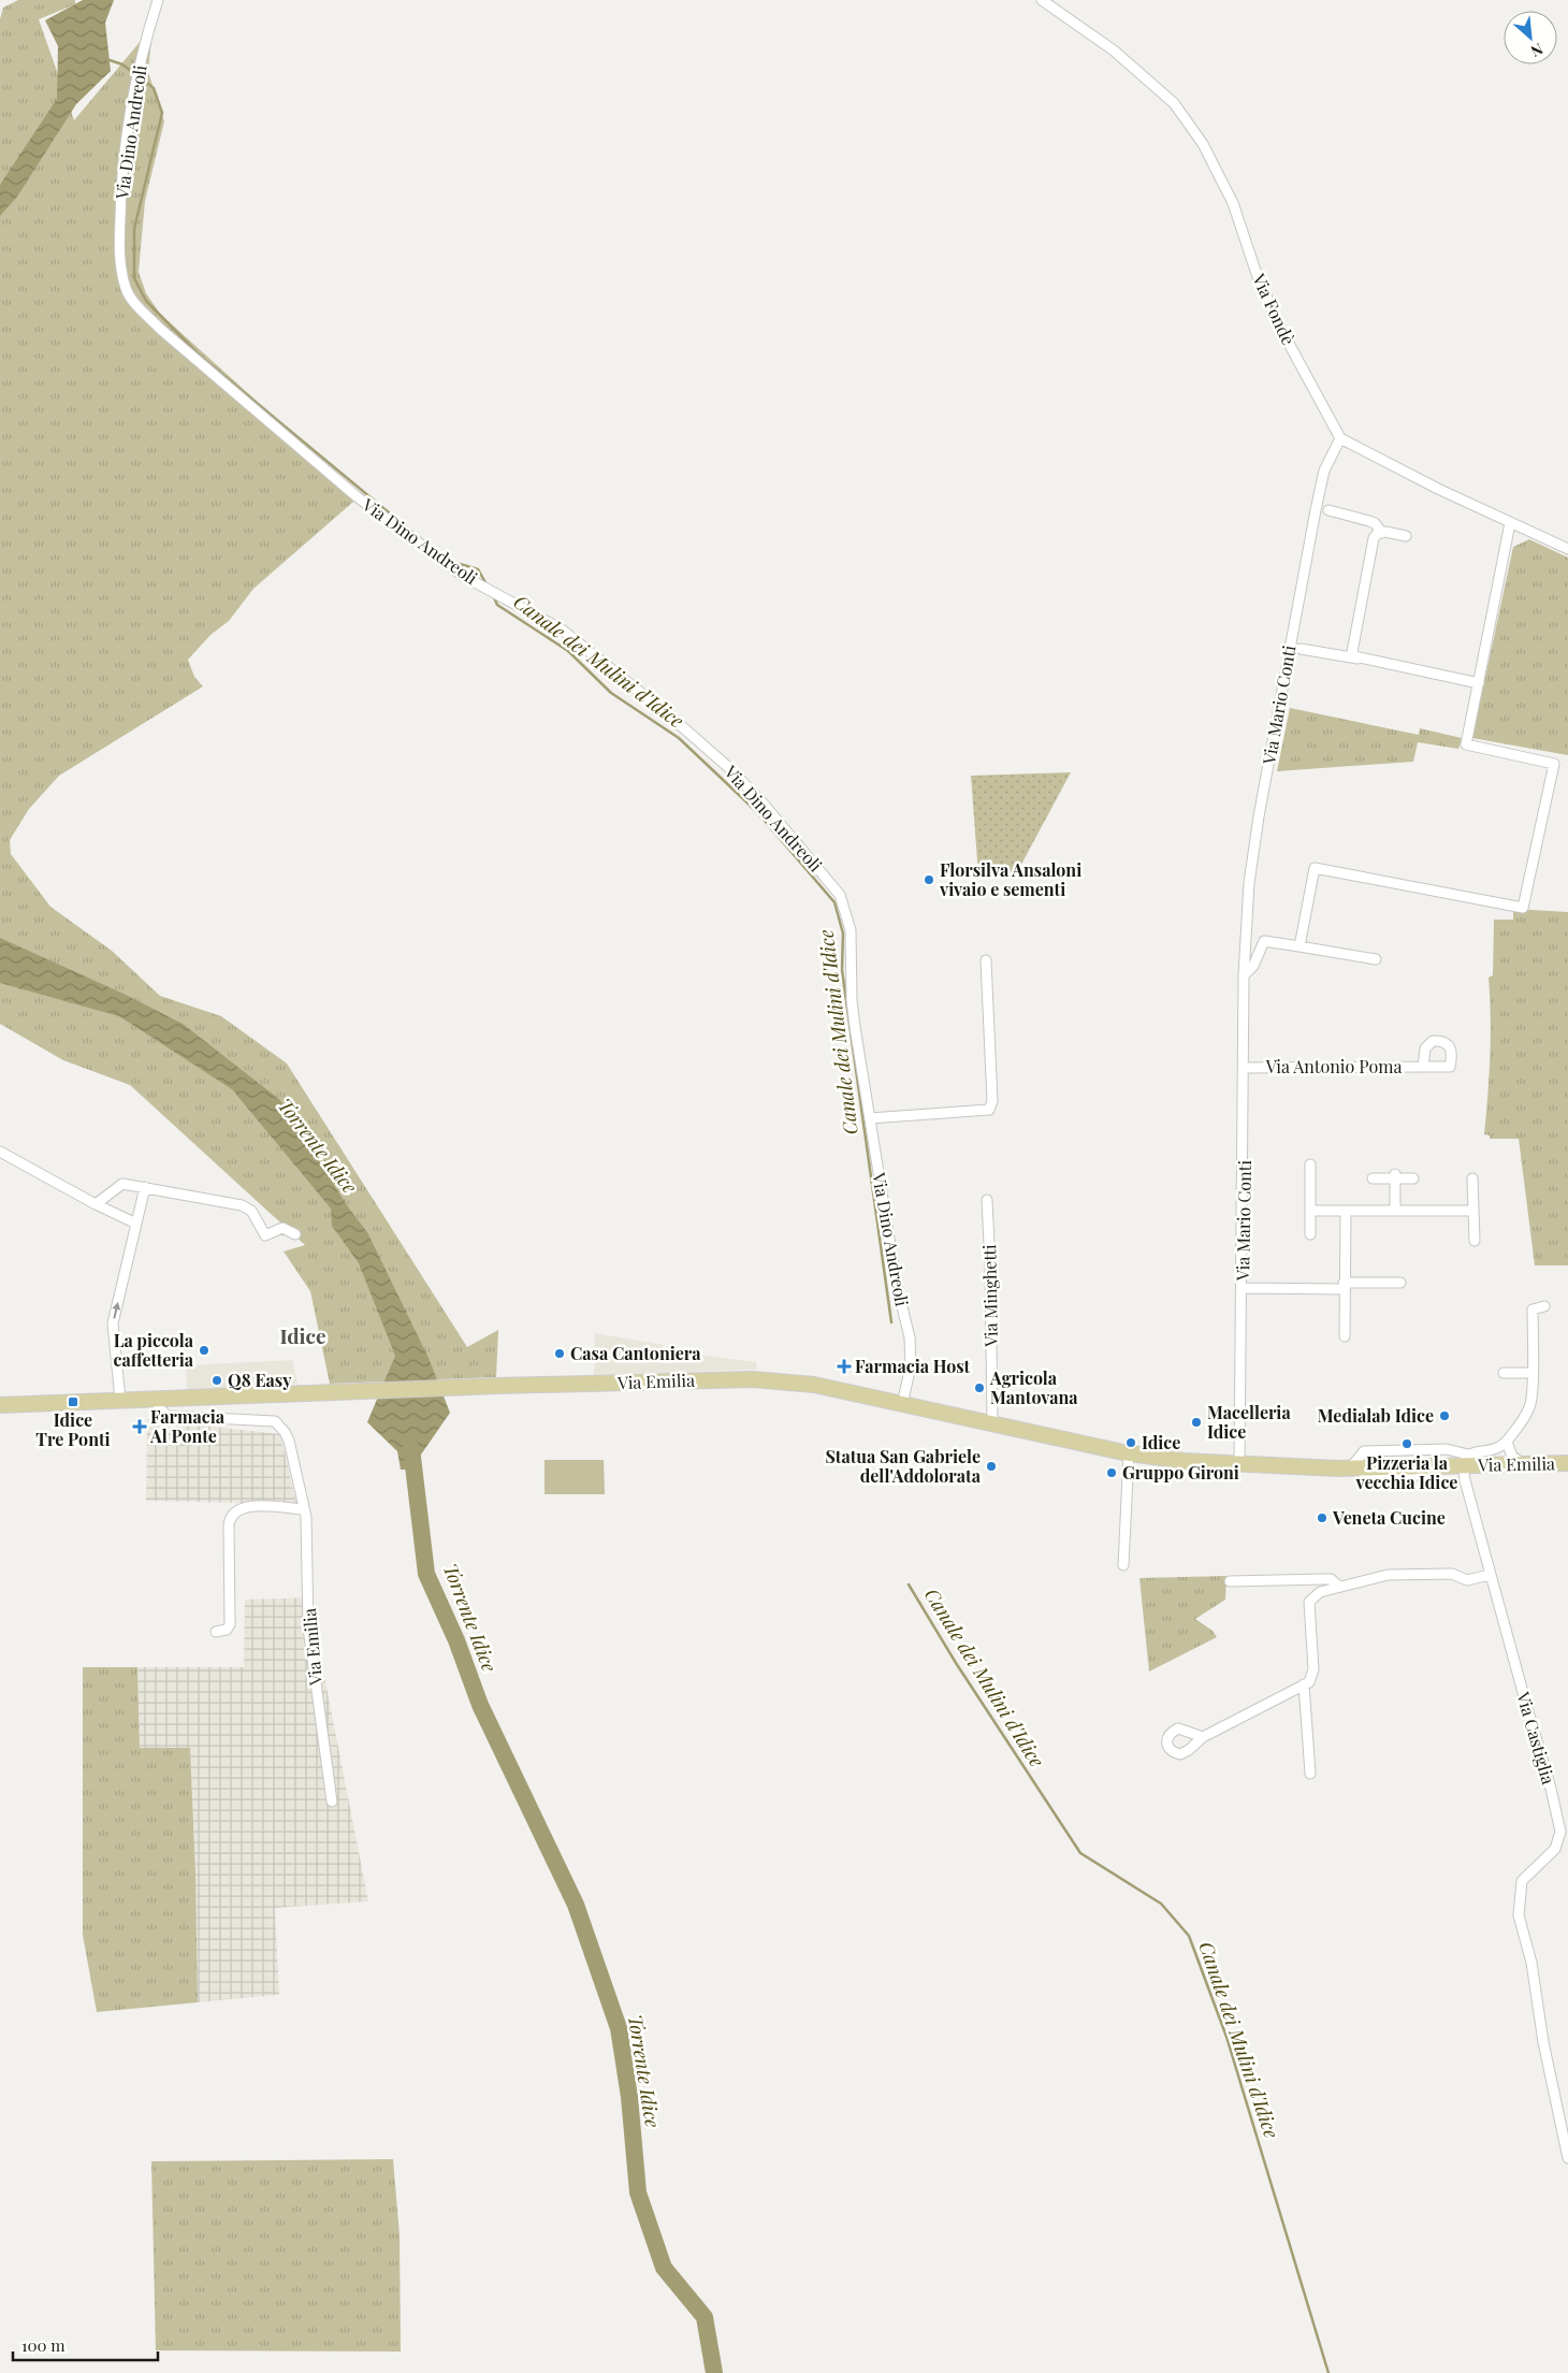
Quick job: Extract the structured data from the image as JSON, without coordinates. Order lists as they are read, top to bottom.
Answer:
{
  "streets": {
    "main road": ["Via Emilia"],
    "street": [
      "Via Dino Andreoli",
      "Via Fondè",
      "Via Mario Conti",
      "Via Antonio Poma",
      "Via Minghetti",
      "Via Castiglia"
    ]
  },
  "crossings": [
    ["Via Dino Andreoli", "Via Emilia"],
    ["Via Fondè", "Via Mario Conti"],
    ["Via Mario Conti", "Via Antonio Poma"],
    ["Via Mario Conti", "Via Emilia"],
    ["Via Minghetti", "Via Emilia"],
    ["Via Emilia", "Via Castiglia"]
  ],
  "districts": ["Idice"],
  "water": ["Canale dei Mulini d'Idice", "Torrente Idice"],
  "places": {
    "other": [
      "Florsilva Ansaloni vivaio e sementi",
      "La piccola caffetteria",
      "Casa Cantoniera",
      "Q8 Easy",
      "Agricola Mantovana",
      "Medialab Idice",
      "Macelleria Idice",
      "Idice",
      "Pizzeria la vecchia Idice",
      "Statua San Gabriele dell'Addolorata",
      "Gruppo Gironi",
      "Veneta Cucine"
    ],
    "health": ["Farmacia Host", "Farmacia Al Ponte"],
    "transit": ["Idice Tre Ponti"]
  },
  "scale_bar": "100 m",
  "north": "bottom right"
}
